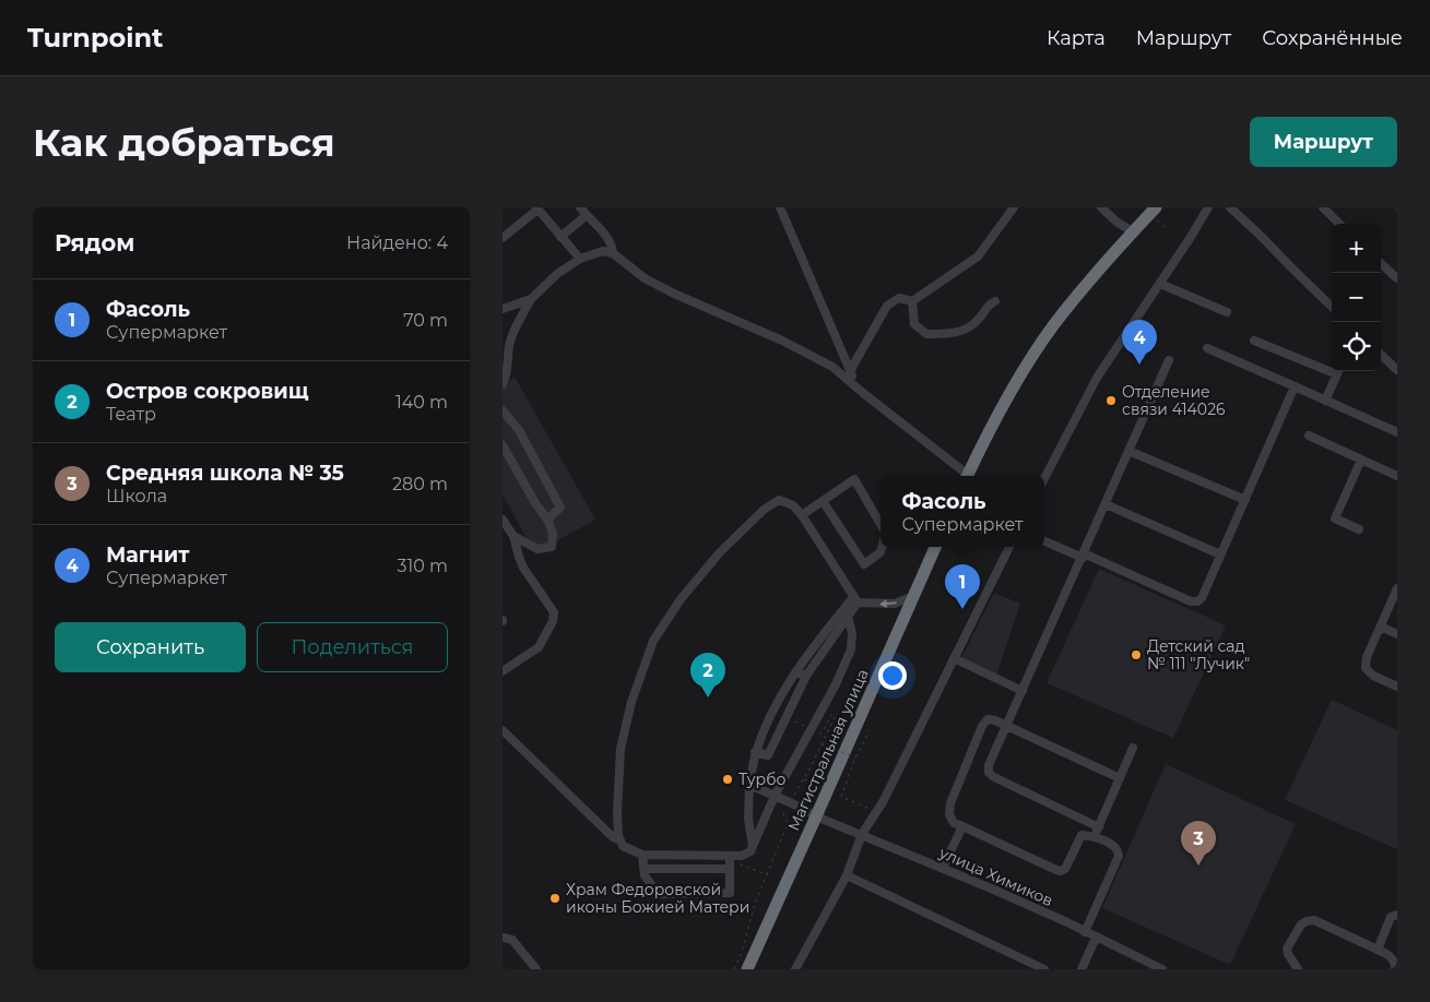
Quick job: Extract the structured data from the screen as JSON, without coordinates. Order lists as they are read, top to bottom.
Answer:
{
  "streets": {
    "highway": ["Магистральная улица"],
    "street": ["улица Химиков"]
  },
  "crossings": [
    ["Магистральная улица", "улица Химиков"]
  ],
  "places": [
    "Отделение связи 414026",
    "Детский сад № 111 \"Лучик\"",
    "Турбо",
    "Храм Федоровской иконы Божией Матери"
  ],
  "page": {
    "header": "Turnpoint",
    "nav": ["Карта", "Маршрут", "Сохранённые"],
    "buttons": [
      "Маршрут",
      ["Сохранить", "Поделиться"]
    ],
    "title": "Как добраться",
    "heading": ["Рядом", "Найдено: 4"],
    "map_buttons": ["+", "−"],
    "list": [
      {
        "mark": "1",
        "name": "Фасоль",
        "note": "Супермаркет",
        "value": "70 m"
      },
      {
        "mark": "2",
        "name": "Остров сокровищ",
        "note": "Театр",
        "value": "140 m"
      },
      {
        "mark": "3",
        "name": "Средняя школа № 35",
        "note": "Школа",
        "value": "280 m"
      },
      {
        "mark": "4",
        "name": "Магнит",
        "note": "Супермаркет",
        "value": "310 m"
      }
    ],
    "pins": [
      "4",
      "1",
      "2",
      "3"
    ],
    "popup": ["Фасоль", "Супермаркет"]
  }
}
